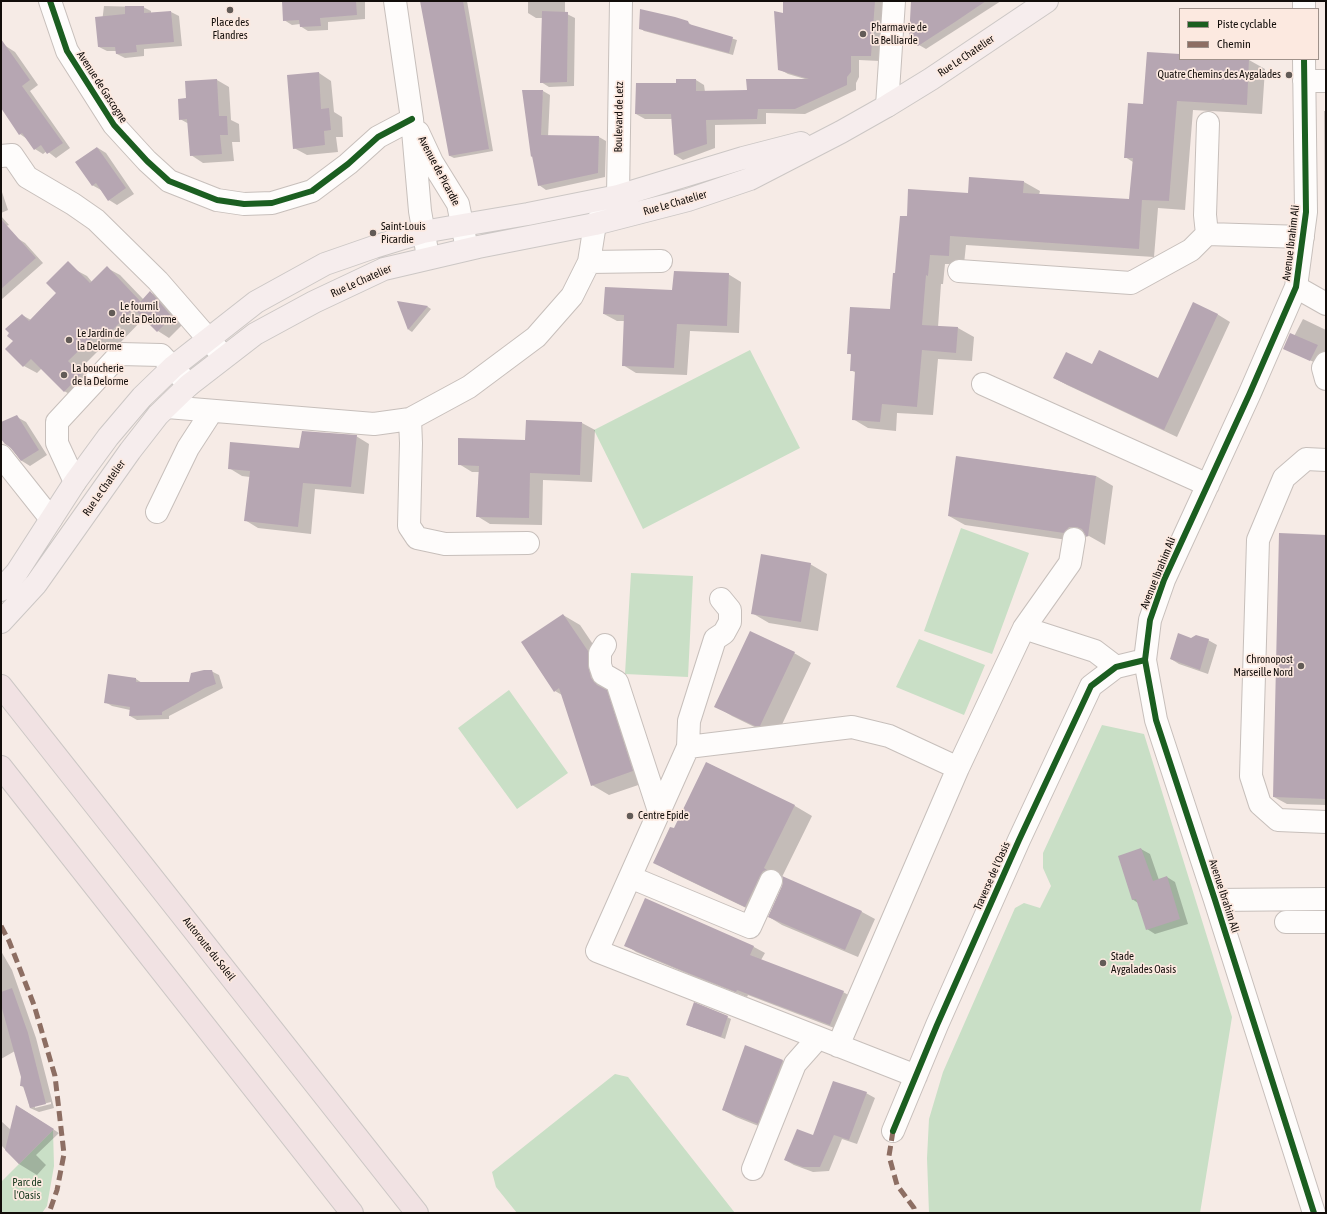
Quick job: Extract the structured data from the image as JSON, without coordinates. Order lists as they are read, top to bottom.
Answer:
{
  "streets": {
    "highway": ["Autoroute du Soleil"],
    "main road": ["Rue Le Chatelier"],
    "street": [
      "Avenue de Gascogne",
      "Boulevard de Letz",
      "Avenue de Picardie",
      "Avenue Ibrahim Ali",
      "Traverse de l'Oasis"
    ]
  },
  "crossings": [
    ["Rue Le Chatelier", "Boulevard de Letz"],
    ["Rue Le Chatelier", "Avenue de Picardie"],
    ["Avenue de Gascogne", "Avenue de Picardie"],
    ["Avenue Ibrahim Ali", "Traverse de l'Oasis"]
  ],
  "parks": ["Parc de l'Oasis"],
  "places": [
    "Place des Flandres",
    "Pharmavie de la Belliarde",
    "Quatre Chemins des Aygalades",
    "Saint-Louis Picardie",
    "Le fournil de la Delorme",
    "Le Jardin de la Delorme",
    "La boucherie de la Delorme",
    "Chronopost Marseille Nord",
    "Centre Epide",
    "Stade Aygalades Oasis"
  ],
  "legend": ["Piste cyclable", "Chemin"]
}
